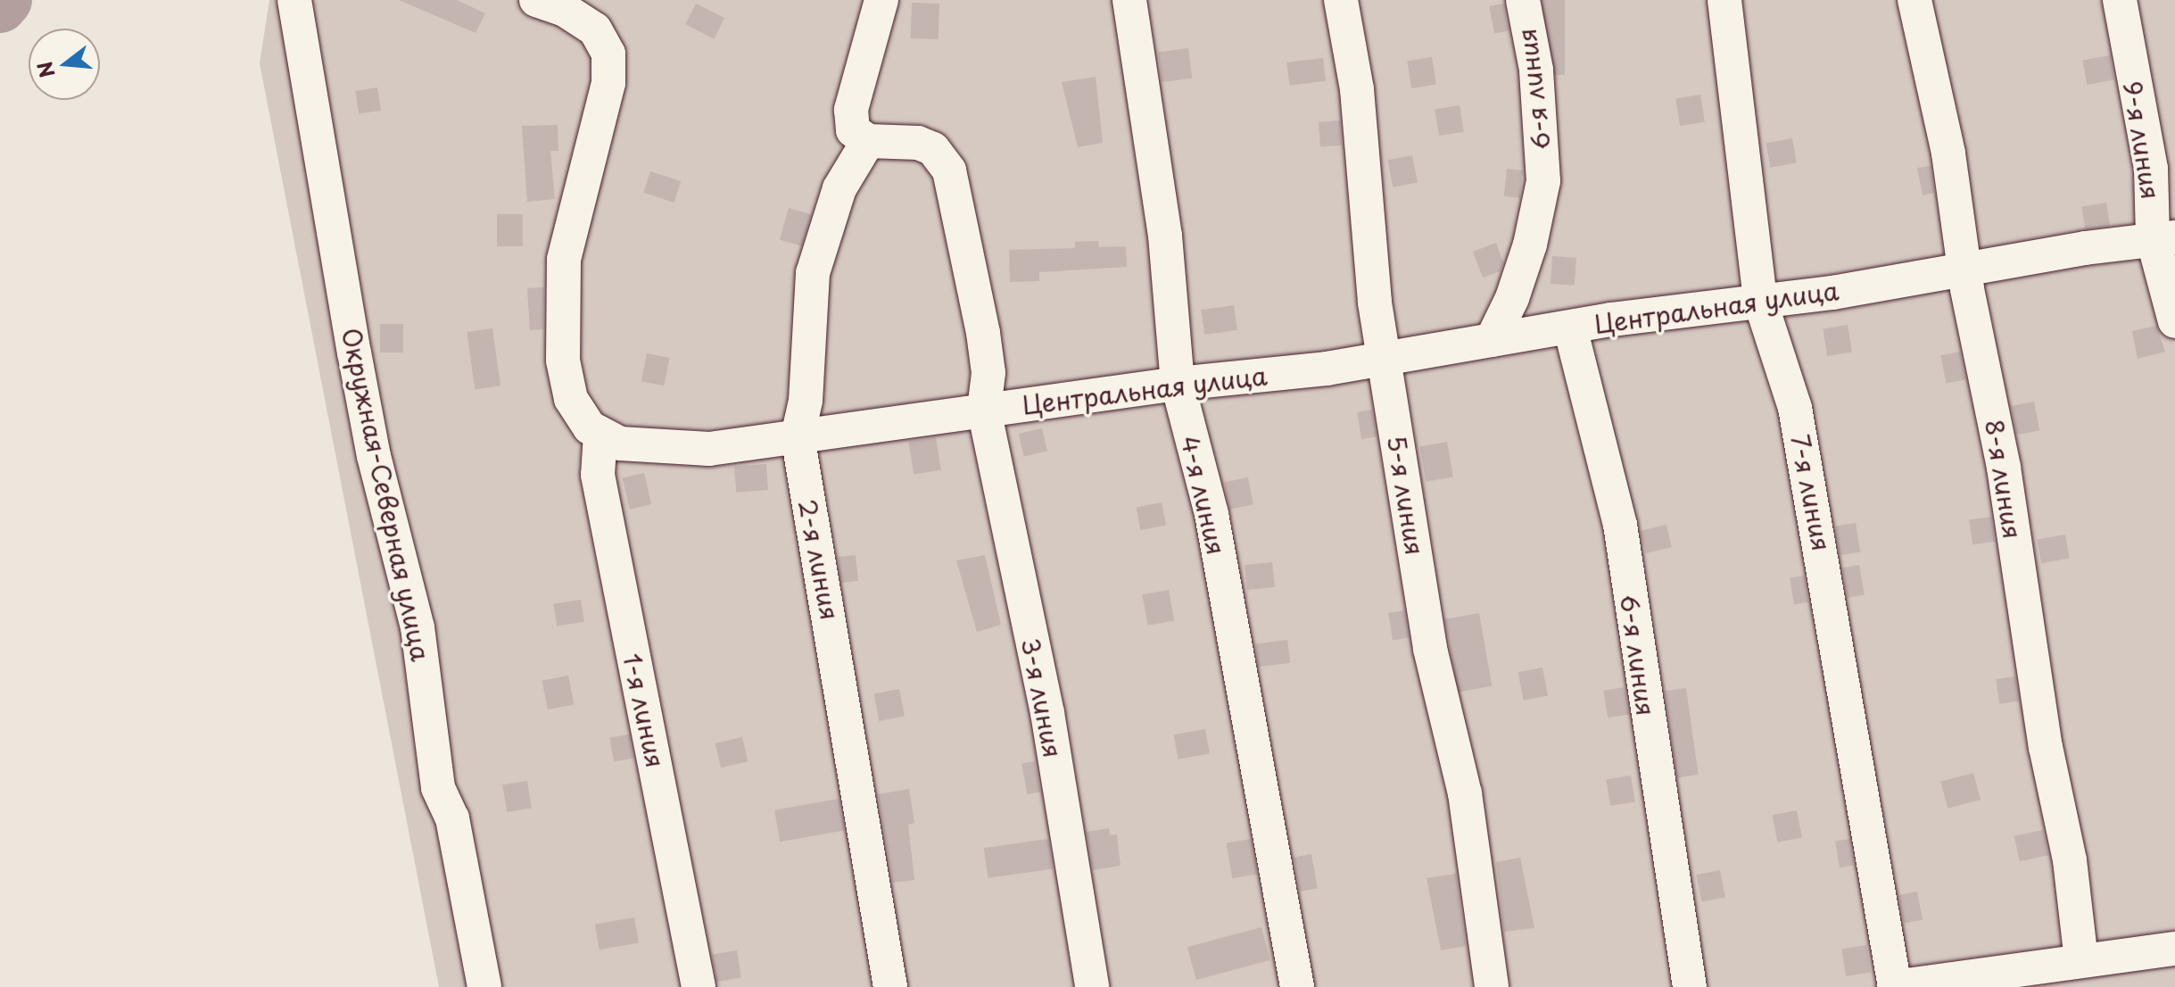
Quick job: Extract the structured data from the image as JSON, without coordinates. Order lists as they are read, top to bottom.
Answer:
{
  "streets": {
    "street": [
      "6-я линия",
      "9-я линия",
      "Центральная улица",
      "8-я линия",
      "7-я линия",
      "Окружная-Северная улица",
      "4-я линия",
      "5-я линия",
      "2-я линия",
      "3-я линия",
      "1-я линия"
    ]
  },
  "crossings": [
    ["6-я линия", "Центральная улица"],
    ["9-я линия", "Центральная улица"],
    ["Центральная улица", "8-я линия"],
    ["Центральная улица", "7-я линия"],
    ["Центральная улица", "4-я линия"],
    ["Центральная улица", "5-я линия"],
    ["Центральная улица", "2-я линия"],
    ["Центральная улица", "3-я линия"],
    ["Центральная улица", "1-я линия"],
    ["2-я линия", "3-я линия"]
  ],
  "north": "left"
}
